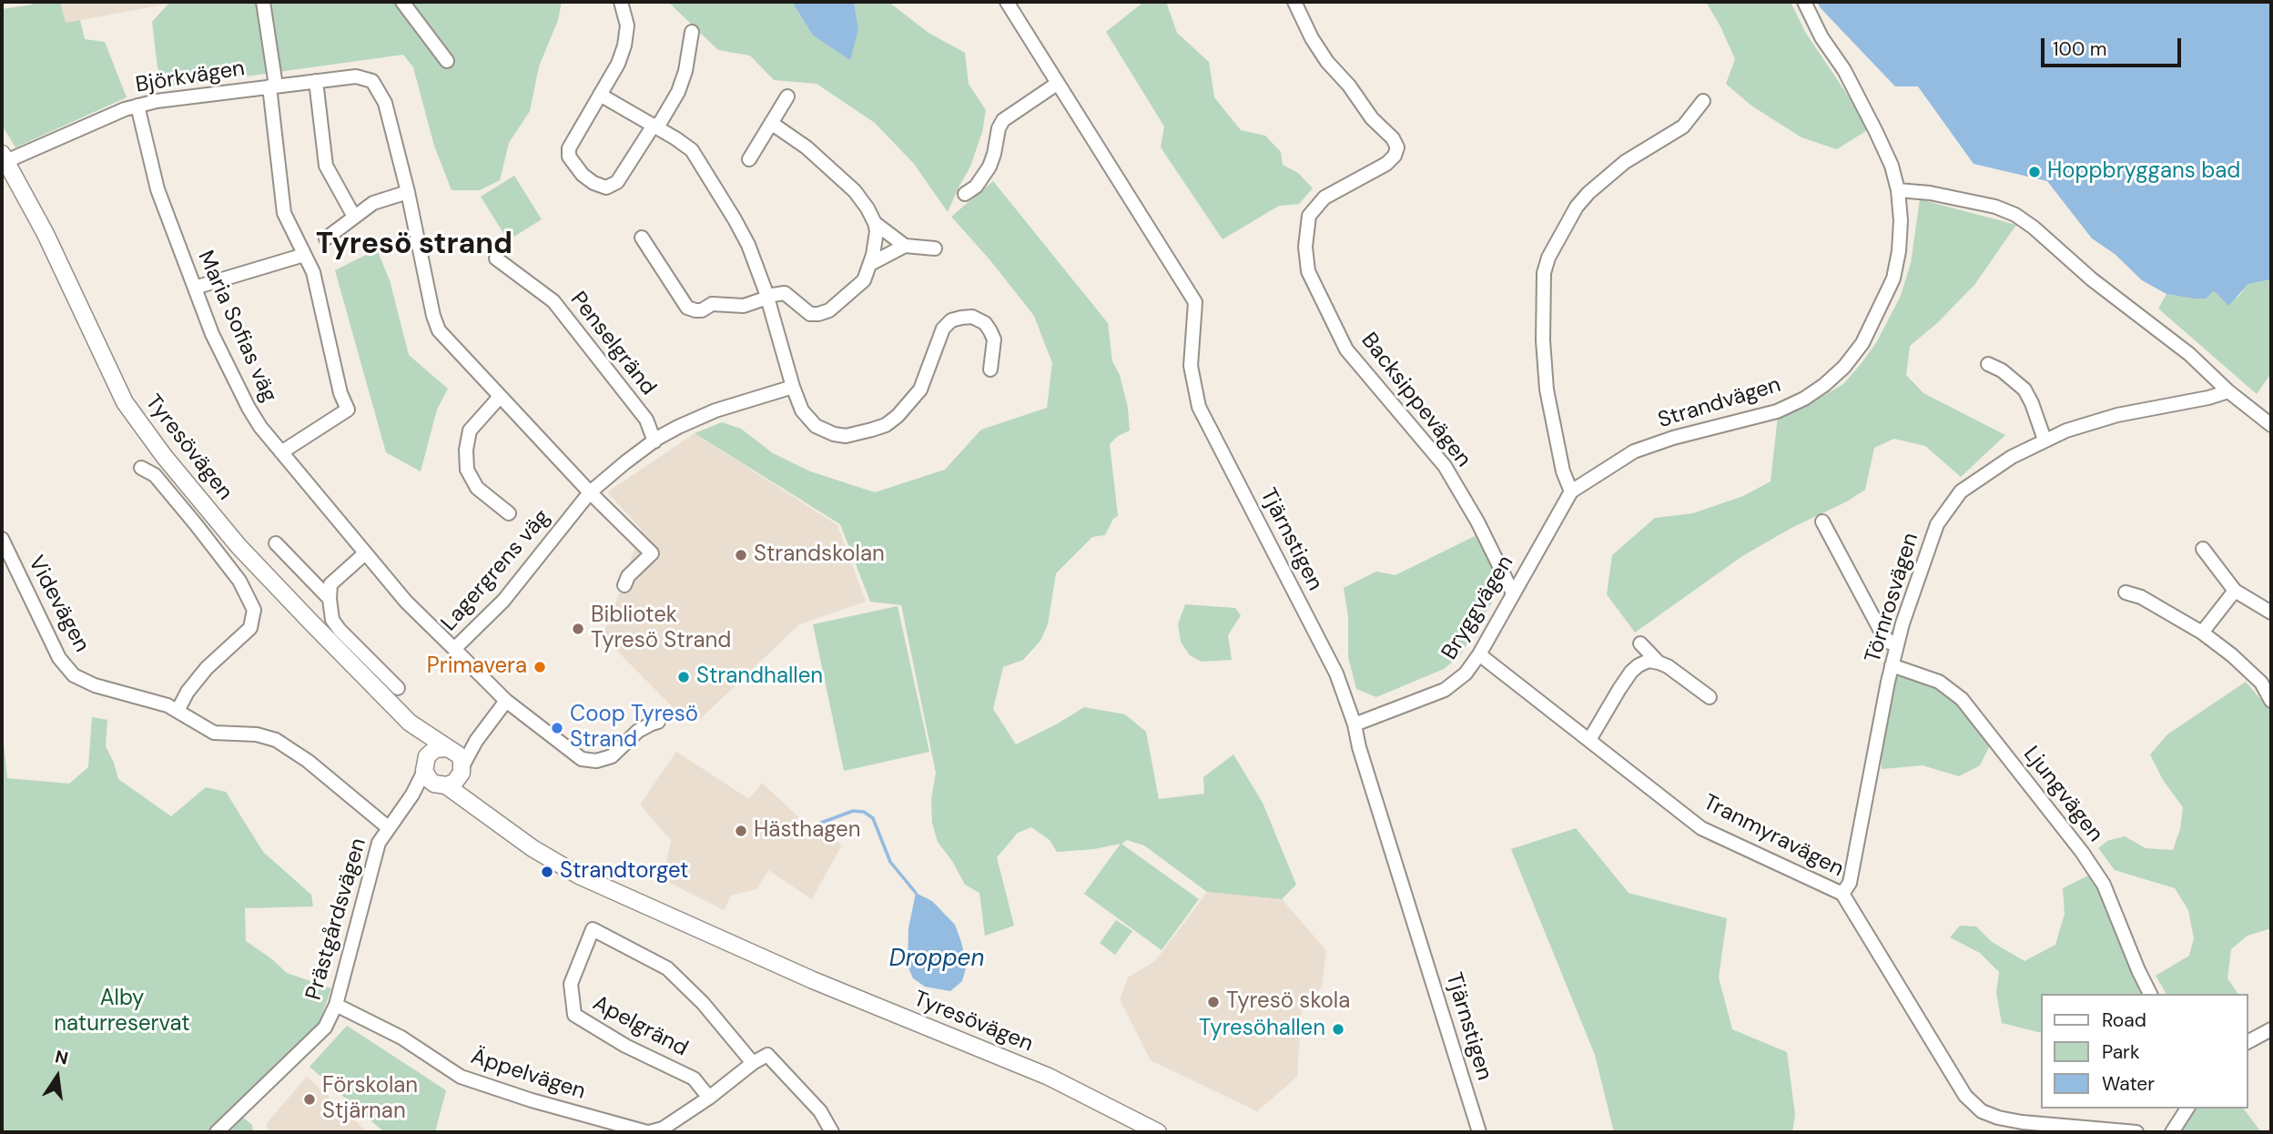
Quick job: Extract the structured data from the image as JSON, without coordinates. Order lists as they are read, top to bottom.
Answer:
{
  "streets": {
    "main road": ["Tyresövägen"],
    "street": [
      "Björkvägen",
      "Maria Sofias väg",
      "Penselgränd",
      "Backsippevägen",
      "Strandvägen",
      "Tjärnstigen",
      "Lagergrens väg",
      "Törnrosvägen",
      "Videvägen",
      "Bryggvägen",
      "Ljungvägen",
      "Tranmyravägen",
      "Prästgårdsvägen",
      "Apelgränd",
      "Äppelvägen"
    ]
  },
  "crossings": [
    ["Björkvägen", "Maria Sofias väg"],
    ["Björkvägen", "Tyresövägen"],
    ["Maria Sofias väg", "Lagergrens väg"],
    ["Penselgränd", "Lagergrens väg"],
    ["Backsippevägen", "Bryggvägen"],
    ["Strandvägen", "Bryggvägen"],
    ["Tyresövägen", "Prästgårdsvägen"],
    ["Tjärnstigen", "Bryggvägen"],
    ["Törnrosvägen", "Ljungvägen"],
    ["Törnrosvägen", "Tranmyravägen"],
    ["Videvägen", "Prästgårdsvägen"],
    ["Bryggvägen", "Tranmyravägen"],
    ["Prästgårdsvägen", "Äppelvägen"],
    ["Apelgränd", "Äppelvägen"]
  ],
  "districts": ["Tyresö strand"],
  "water": ["Droppen"],
  "parks": ["Alby naturreservat"],
  "places": [
    "Hoppbryggans bad",
    "Strandskolan",
    "Bibliotek Tyresö Strand",
    "Primavera",
    "Strandhallen",
    "Coop Tyresö Strand",
    "Hästhagen",
    "Strandtorget",
    "Tyresö skola",
    "Tyresöhallen",
    "Förskolan Stjärnan"
  ],
  "legend": ["Road", "Park", "Water"],
  "scale_bar": "100 m",
  "north": "top"
}
